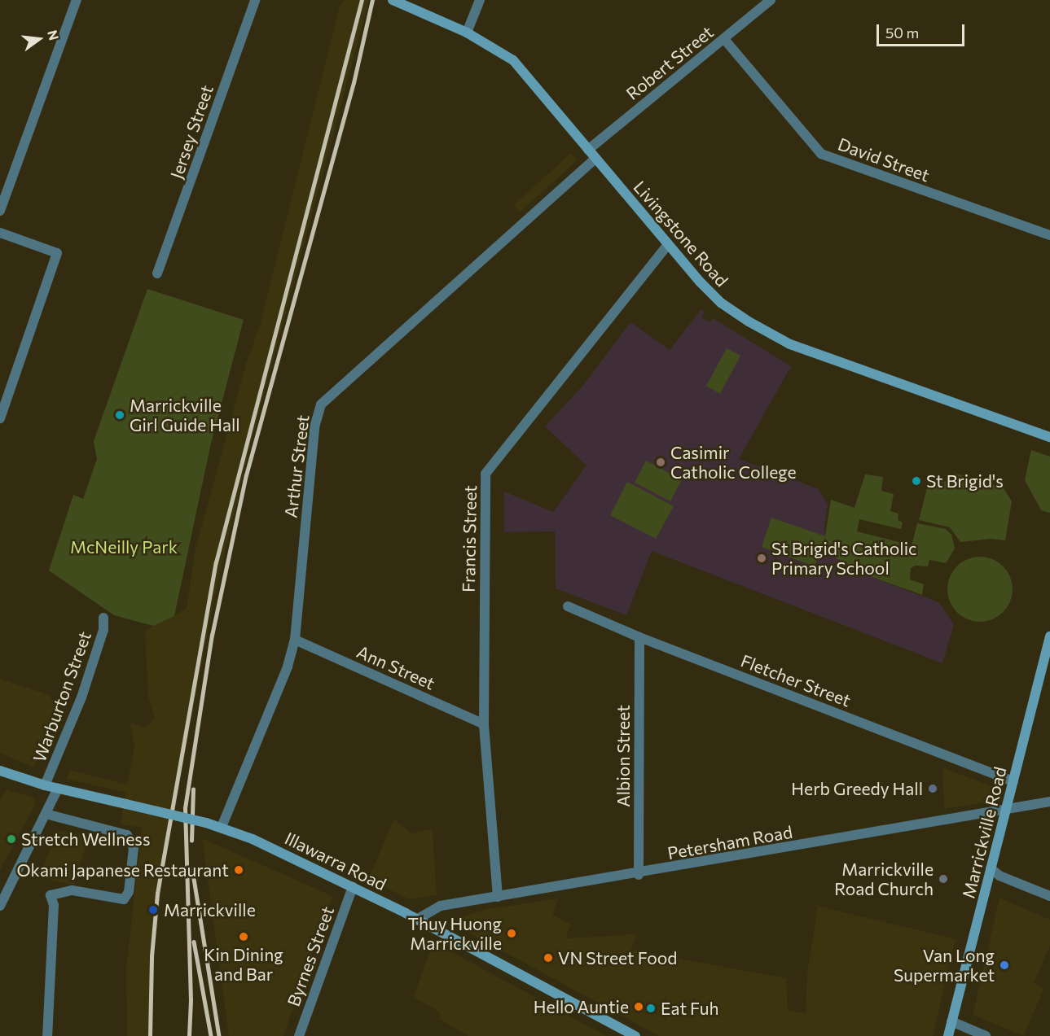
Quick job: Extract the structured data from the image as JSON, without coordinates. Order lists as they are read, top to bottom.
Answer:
{
  "streets": {
    "main road": ["Livingstone Road", "Marrickville Road", "Illawarra Road"],
    "street": [
      "Robert Street",
      "Jersey Street",
      "David Street",
      "Arthur Street",
      "Francis Street",
      "Ann Street",
      "Fletcher Street",
      "Warburton Street",
      "Albion Street",
      "Petersham Road",
      "Byrnes Street"
    ]
  },
  "crossings": [
    ["Robert Street", "David Street"],
    ["Robert Street", "Livingstone Road"],
    ["Livingstone Road", "Arthur Street"],
    ["Livingstone Road", "Francis Street"],
    ["Arthur Street", "Ann Street"],
    ["Arthur Street", "Illawarra Road"],
    ["Francis Street", "Ann Street"],
    ["Francis Street", "Petersham Road"],
    ["Fletcher Street", "Albion Street"],
    ["Fletcher Street", "Marrickville Road"],
    ["Warburton Street", "Illawarra Road"],
    ["Albion Street", "Petersham Road"],
    ["Marrickville Road", "Petersham Road"],
    ["Petersham Road", "Illawarra Road"],
    ["Illawarra Road", "Byrnes Street"]
  ],
  "parks": ["McNeilly Park"],
  "places": [
    "Marrickville Girl Guide Hall",
    "Casimir Catholic College",
    "St Brigid's",
    "St Brigid's Catholic Primary School",
    "Herb Greedy Hall",
    "Stretch Wellness",
    "Okami Japanese Restaurant",
    "Marrickville Road Church",
    "Marrickville",
    "Thuy Huong Marrickville",
    "Kin Dining and Bar",
    "VN Street Food",
    "Van Long Supermarket",
    "Hello Auntie",
    "Eat Fuh"
  ],
  "scale_bar": "50 m",
  "north": "right"
}
